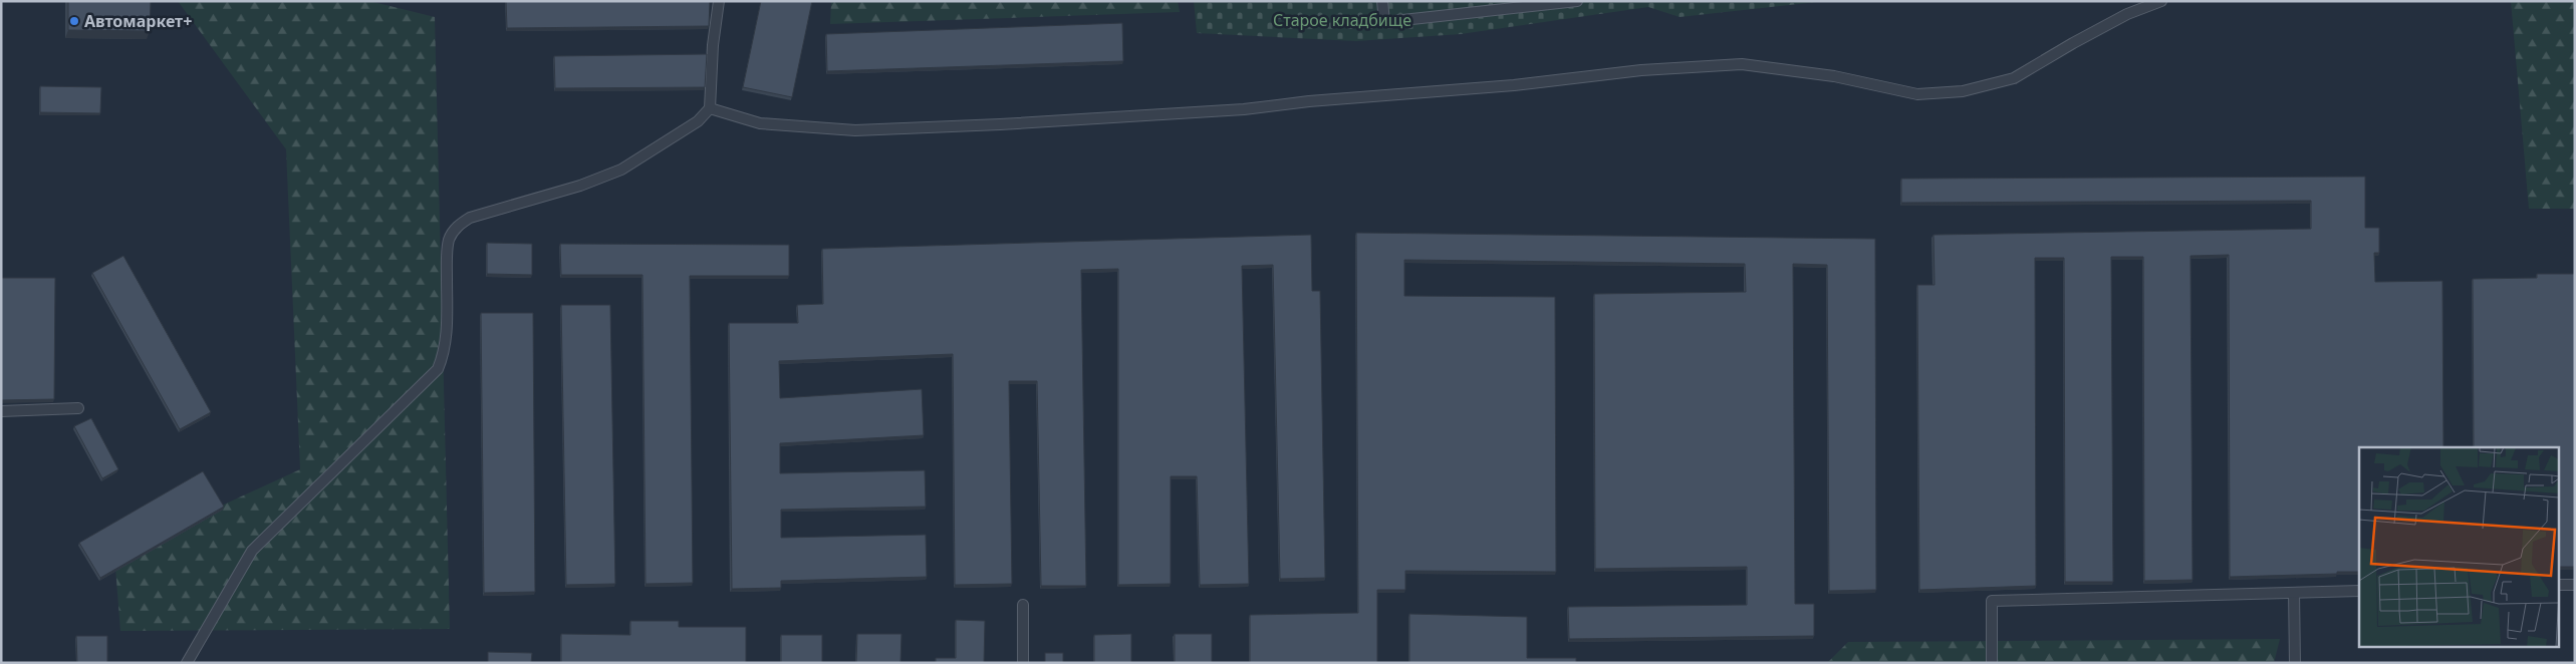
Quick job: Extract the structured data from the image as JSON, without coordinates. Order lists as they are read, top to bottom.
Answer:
{
  "parks": ["Старое кладбище"],
  "places": ["Автомаркет+"]
}
